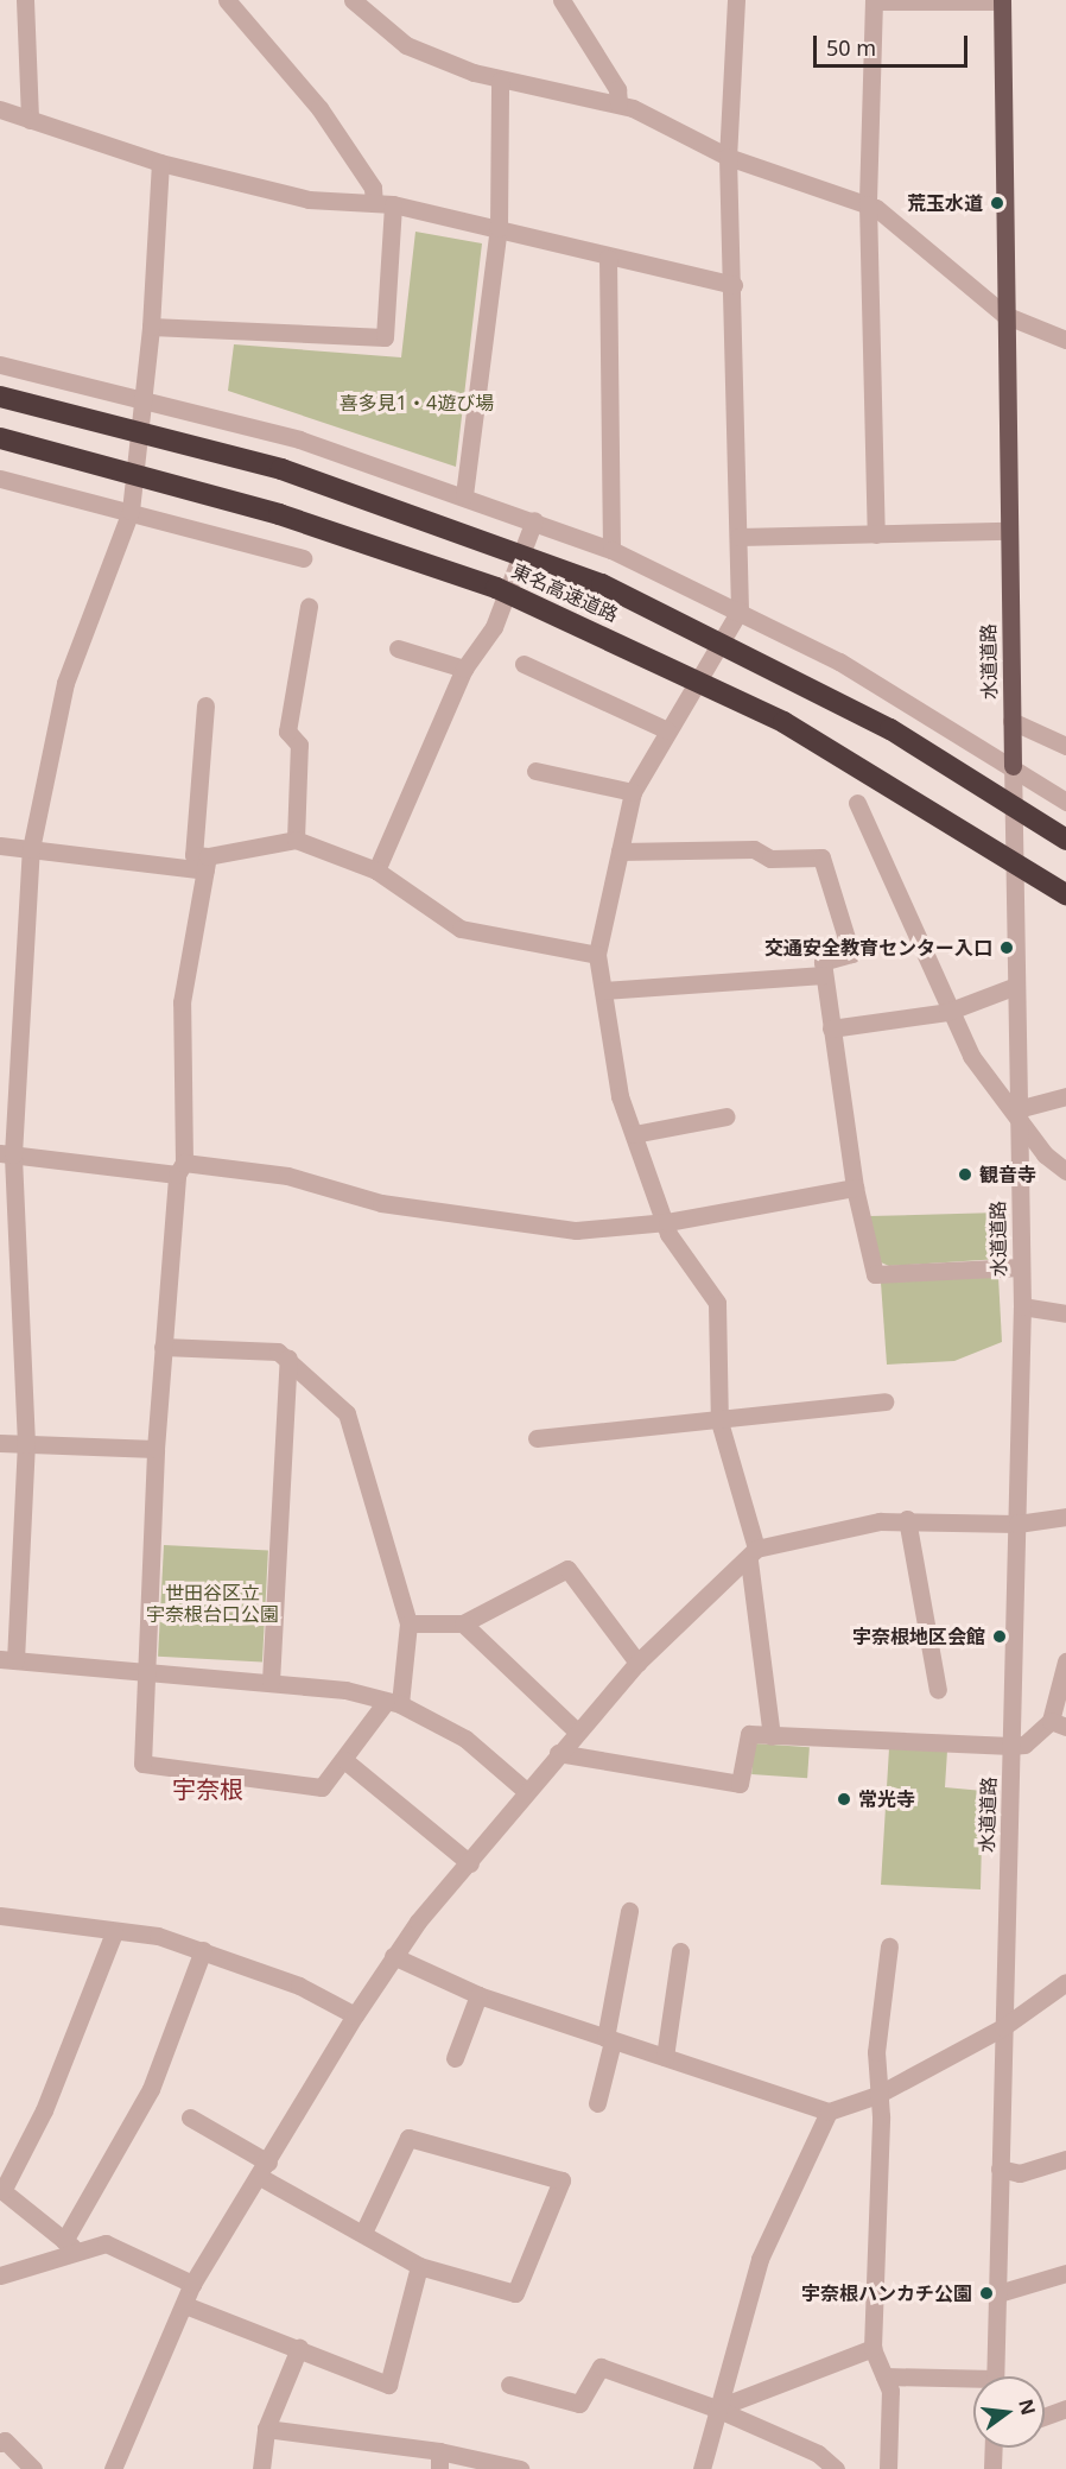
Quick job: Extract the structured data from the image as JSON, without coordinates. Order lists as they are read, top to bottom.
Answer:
{
  "streets": {
    "highway": ["東名高速道路"],
    "main road": ["水道道路"]
  },
  "districts": ["宇奈根"],
  "parks": ["喜多見1・4遊び場", "世田谷区立 宇奈根台口公園"],
  "places": [
    "荒玉水道",
    "交通安全教育センター入口",
    "観音寺",
    "宇奈根地区会館",
    "常光寺",
    "宇奈根ハンカチ公園"
  ],
  "scale_bar": "50 m",
  "north": "right"
}
